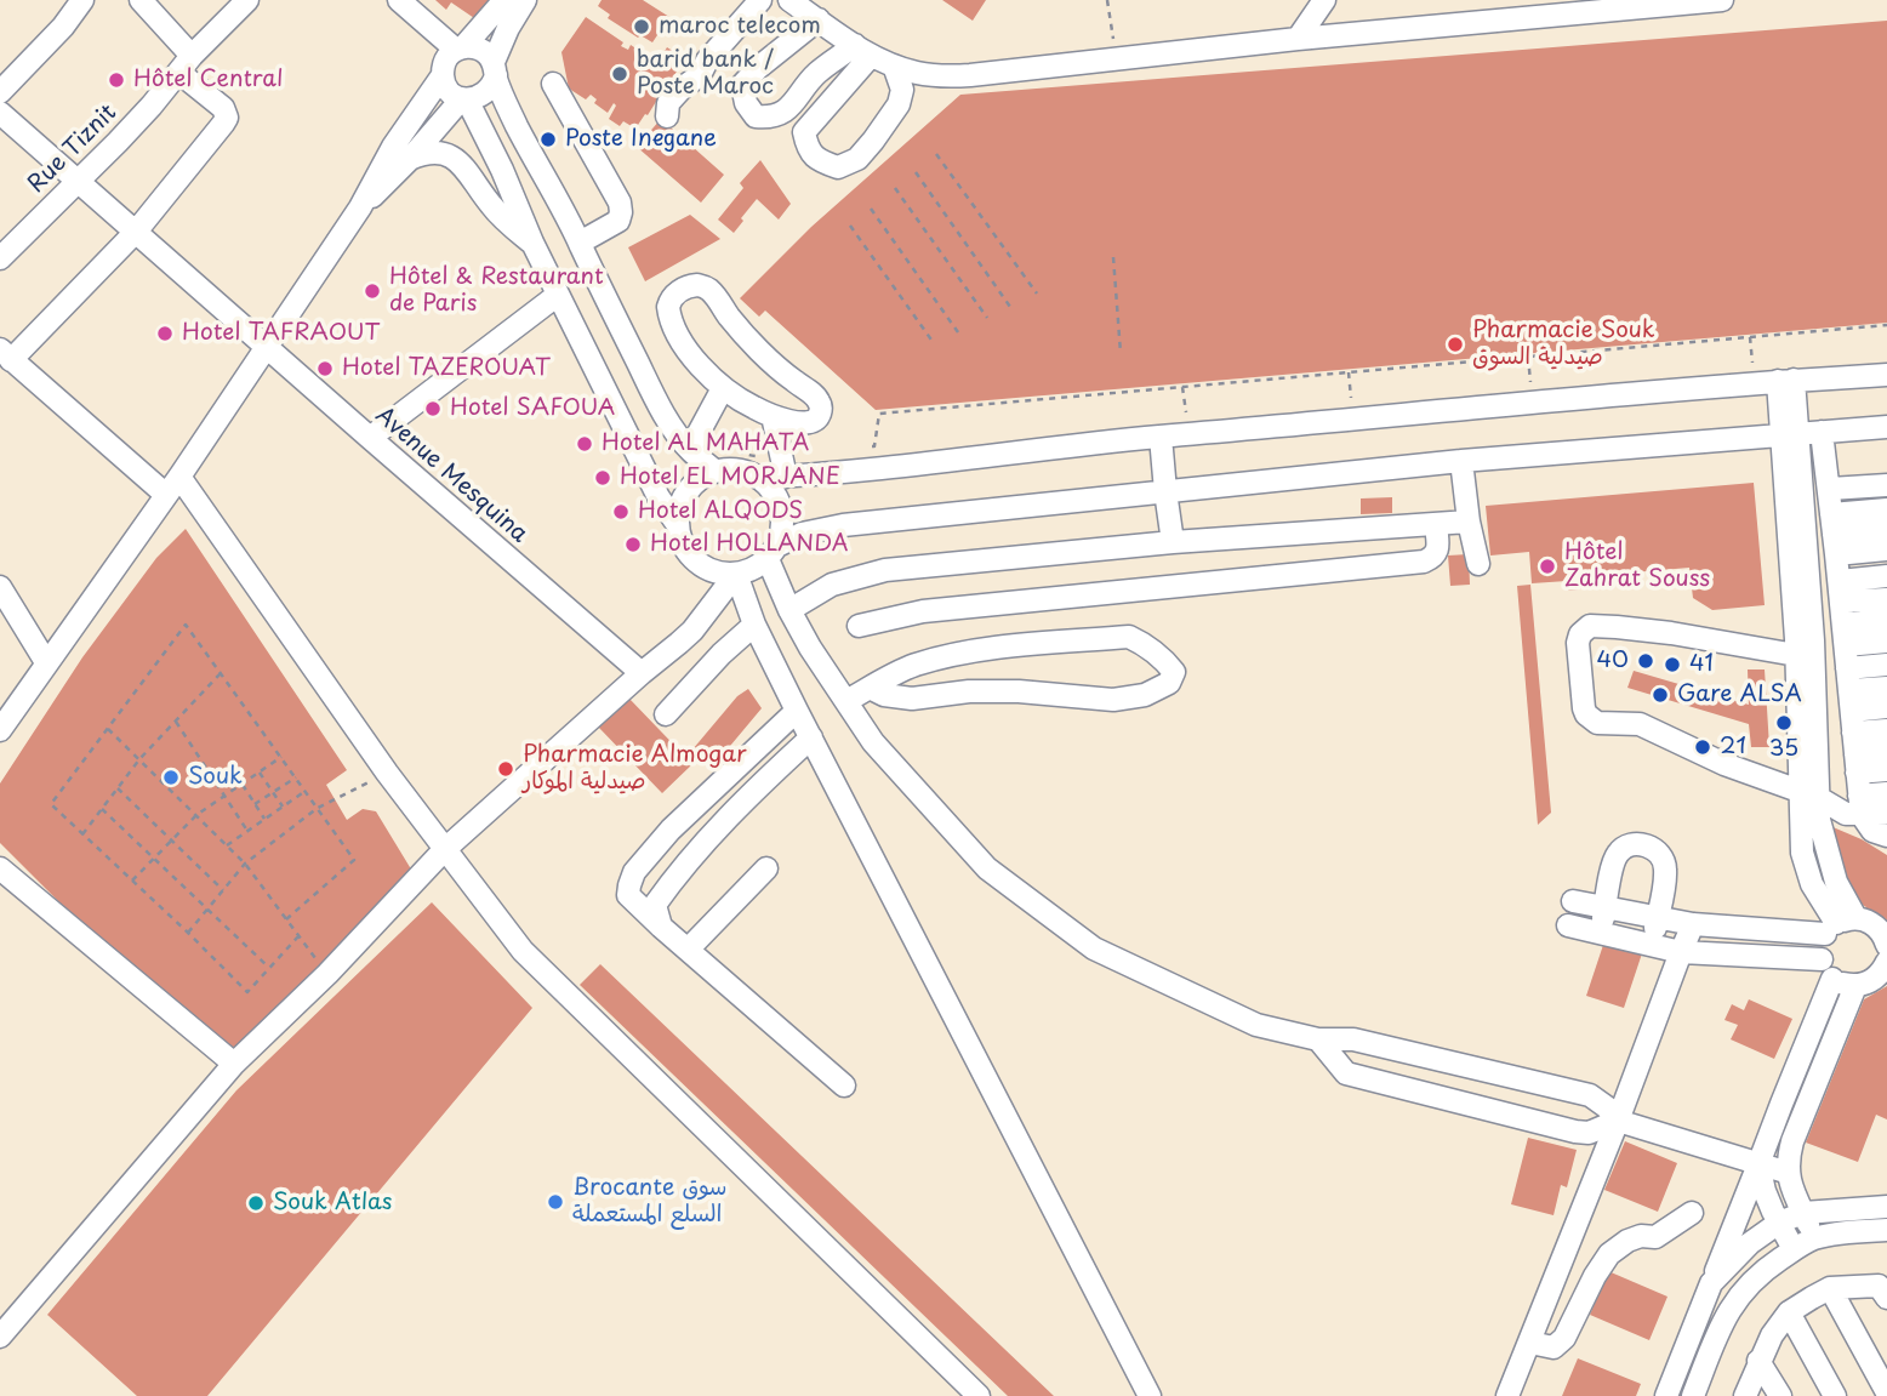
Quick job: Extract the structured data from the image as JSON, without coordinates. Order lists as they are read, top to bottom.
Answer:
{
  "streets": {
    "street": ["Rue Tiznit", "Avenue Mesquina"]
  },
  "crossings": [
    ["Rue Tiznit", "Avenue Mesquina"]
  ],
  "places": [
    "maroc telecom",
    "barid bank / Poste Maroc",
    "Hôtel Central",
    "Poste Inegane",
    "Hôtel & Restaurant de Paris",
    "Hotel TAFRAOUT",
    "Pharmacie Souk صيدلية السوق",
    "Hotel TAZEROUAT",
    "Hotel SAFOUA",
    "Hotel AL MAHATA",
    "Hotel EL MORJANE",
    "Hotel ALQODS",
    "Hotel HOLLANDA",
    "Hôtel Zahrat Souss",
    "40",
    "41",
    "Gare ALSA",
    "35",
    "21",
    "Pharmacie Almogar صيدلية الموكار",
    "Souk",
    "Brocante سوق السلع المستعملة",
    "Souk Atlas"
  ]
}
